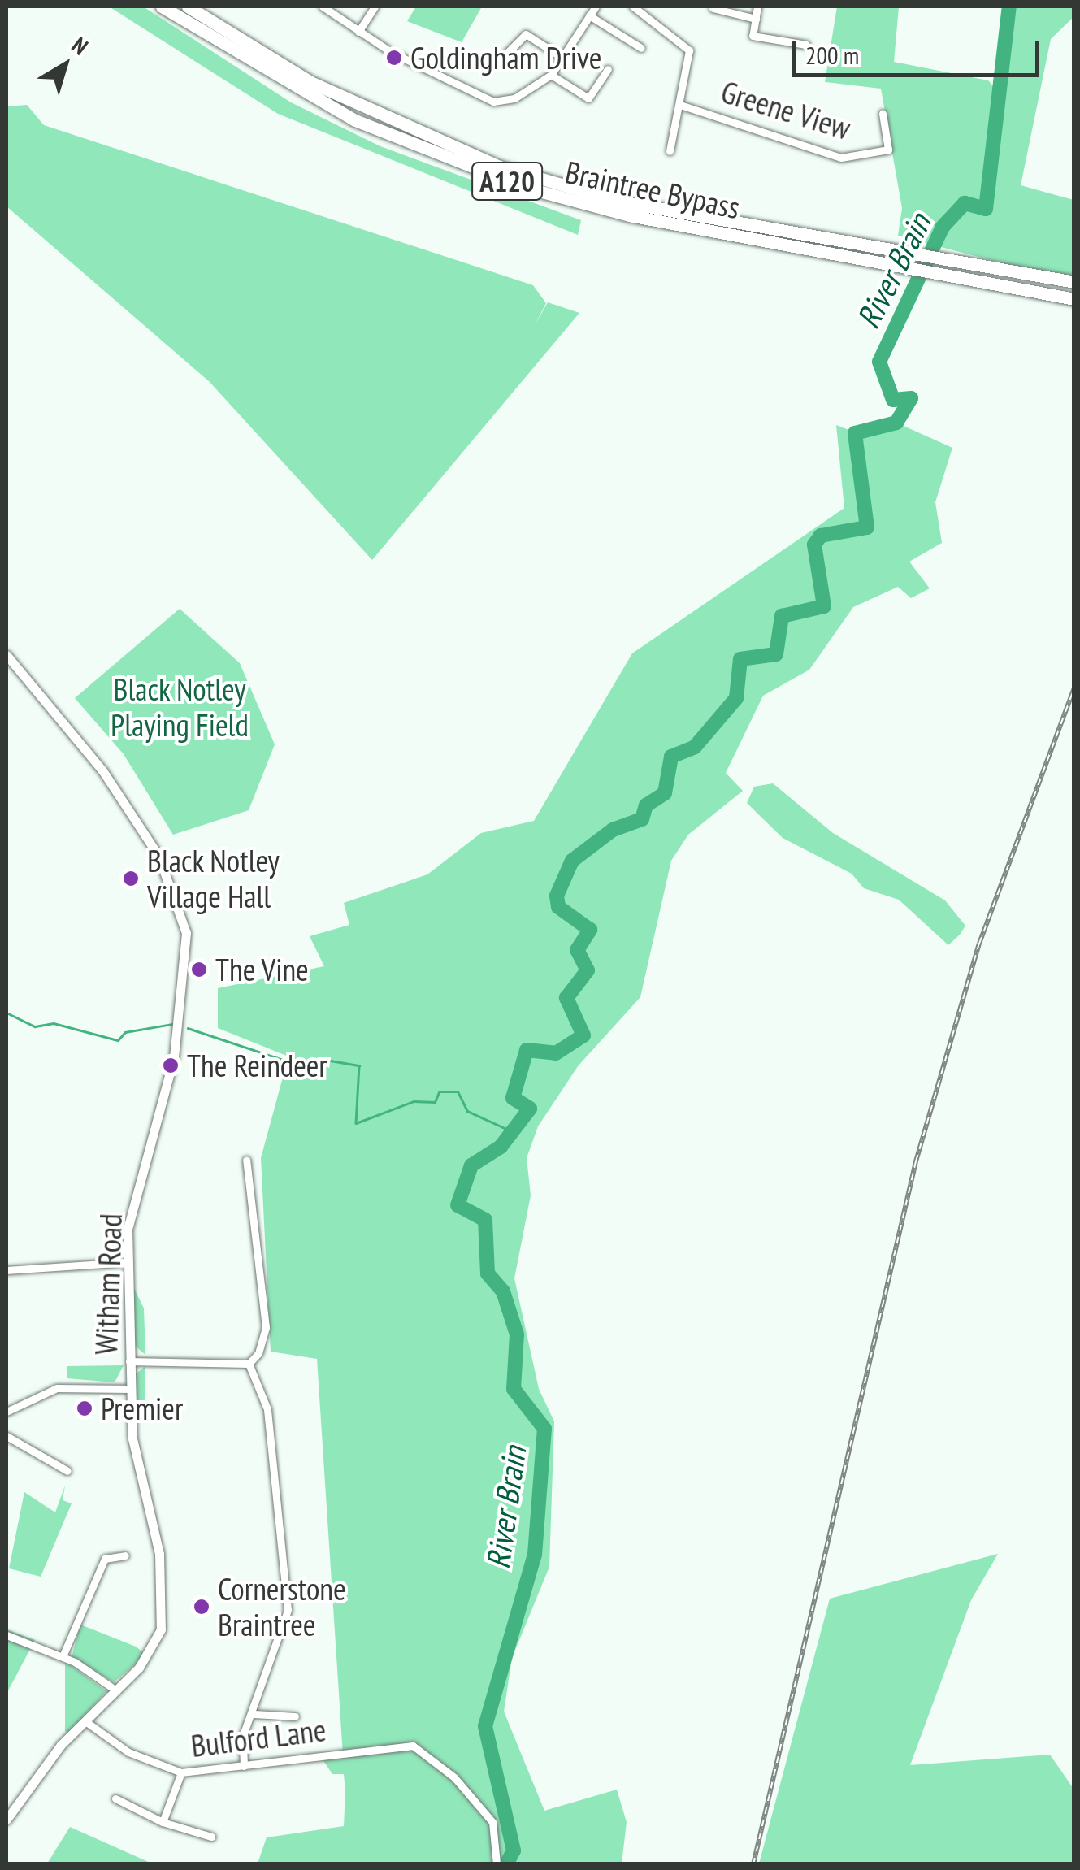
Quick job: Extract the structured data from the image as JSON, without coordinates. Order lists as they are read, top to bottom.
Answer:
{
  "streets": {
    "highway": ["A120", "Braintree Bypass"],
    "street": ["Greene View", "Witham Road", "Bulford Lane"]
  },
  "crossings": [
    ["Witham Road", "Bulford Lane"]
  ],
  "water": ["River Brain"],
  "parks": ["Black Notley Playing Field"],
  "places": [
    "Goldingham Drive",
    "Black Notley Village Hall",
    "The Vine",
    "The Reindeer",
    "Premier",
    "Cornerstone Braintree"
  ],
  "scale_bar": "200 m",
  "north": "top right"
}
